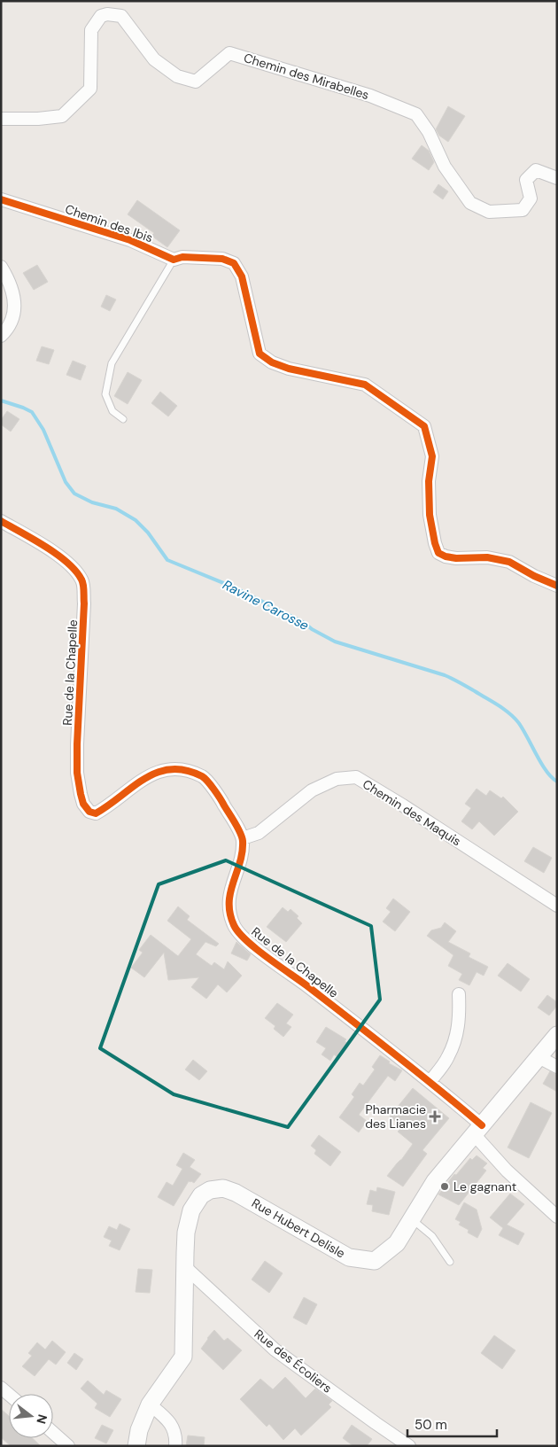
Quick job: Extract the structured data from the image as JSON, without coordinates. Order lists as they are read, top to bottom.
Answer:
{
  "streets": {
    "main road": ["Rue Hubert Delisle"],
    "street": [
      "Chemin des Mirabelles",
      "Chemin des Ibis",
      "Rue de la Chapelle",
      "Chemin des Maquis",
      "Rue des Écoliers"
    ]
  },
  "crossings": [
    ["Rue de la Chapelle", "Chemin des Maquis"],
    ["Rue de la Chapelle", "Rue Hubert Delisle"],
    ["Rue Hubert Delisle", "Rue des Écoliers"]
  ],
  "water": ["Ravine Carosse"],
  "places": {
    "health": ["Pharmacie des Lianes"],
    "other": ["Le gagnant"]
  },
  "scale_bar": "50 m",
  "north": "right"
}
